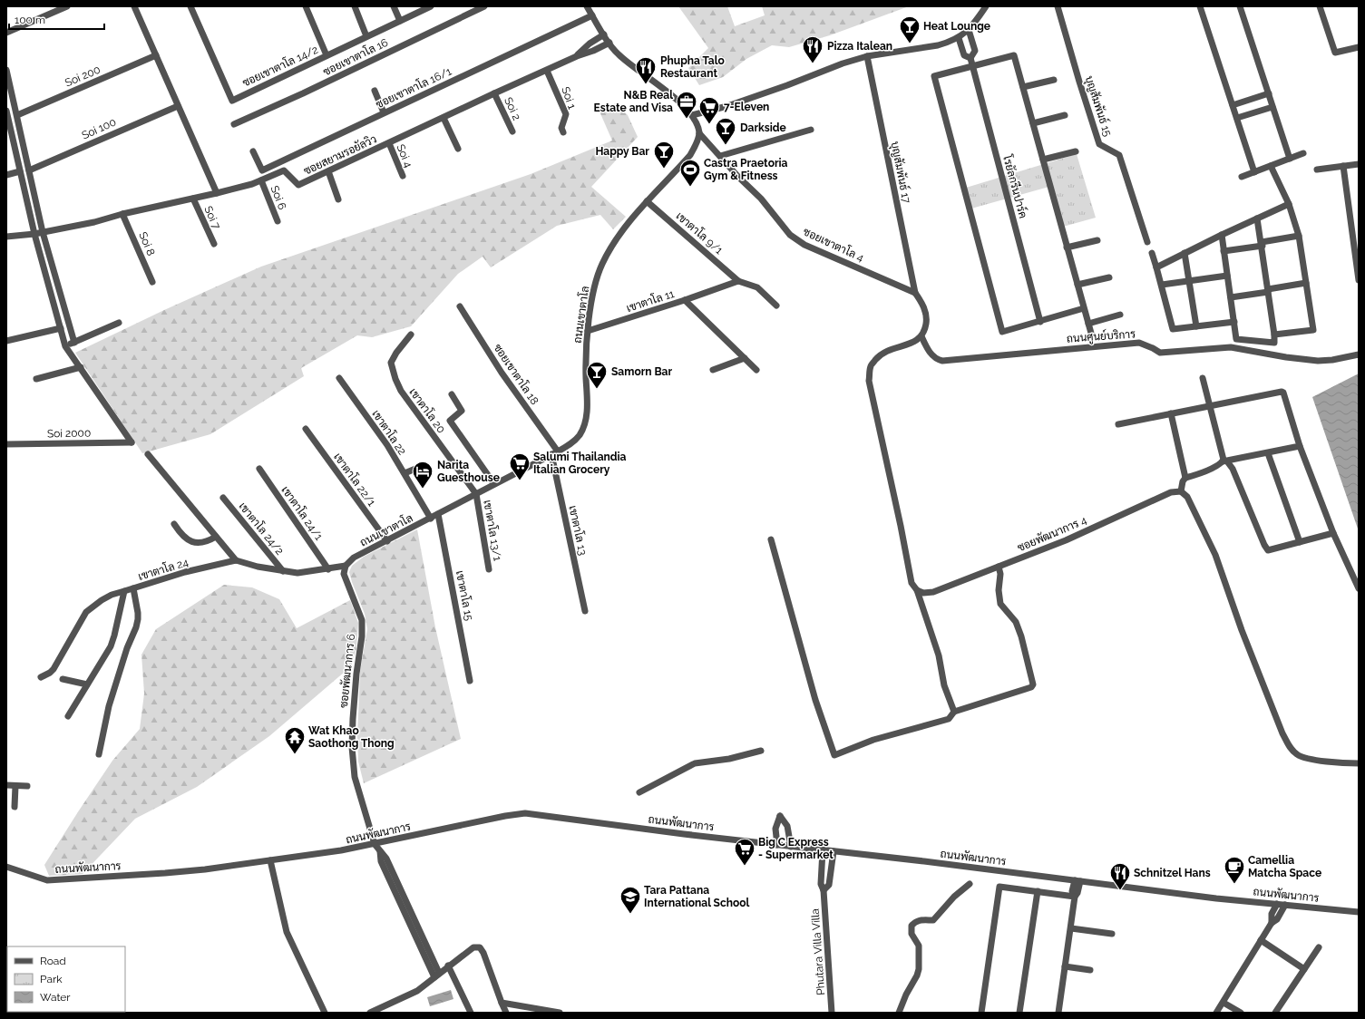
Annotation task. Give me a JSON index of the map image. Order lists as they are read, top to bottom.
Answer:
{
  "streets": {
    "street": [
      "ซอยเขาตาโล 16",
      "ซอยเขาตาโล 14/2",
      "Soi 200",
      "ซอยเขาตาโล 16/1",
      "Soi 1",
      "บุญสัมพันธ์ 15",
      "Soi 2",
      "Soi 100",
      "ซอยสยามรอยัลวิว",
      "Soi 4",
      "บุญสัมพันธ์ 17",
      "โรยัลกรีนปาร์ค",
      "Soi 6",
      "Soi 7",
      "เขาตาโล 9/1",
      "Soi 8",
      "ซอยเขาตาโล 4",
      "เขาตาโล 11",
      "ถนนเขาตาโล",
      "ถนนศูนย์บริการ",
      "ซอยเขาตาโล 18",
      "เขาตาโล 20",
      "เขาตาโล 22",
      "Soi 2000",
      "เขาตาโล 22/1",
      "เขาตาโล 24/1",
      "เขาตาโล 24/2",
      "เขาตาโล 13/1",
      "เขาตาโล 13",
      "ซอยพัฒนาการ 4",
      "เขาตาโล 24",
      "เขาตาโล 15",
      "ซอยพัฒนาการ 6",
      "ถนนพัฒนาการ",
      "Phutara Villa Villa"
    ]
  },
  "crossings": [
    ["Soi 1", "ซอยสยามรอยัลวิว"],
    ["Soi 2", "ซอยสยามรอยัลวิว"],
    ["ซอยสยามรอยัลวิว", "Soi 4"],
    ["ซอยสยามรอยัลวิว", "Soi 6"],
    ["ซอยสยามรอยัลวิว", "Soi 7"],
    ["ซอยสยามรอยัลวิว", "Soi 8"],
    ["บุญสัมพันธ์ 17", "ซอยเขาตาโล 4"],
    ["เขาตาโล 9/1", "ถนนเขาตาโล"],
    ["ซอยเขาตาโล 4", "ถนนเขาตาโล"],
    ["เขาตาโล 11", "ถนนเขาตาโล"],
    ["ถนนเขาตาโล", "ซอยเขาตาโล 18"],
    ["ถนนเขาตาโล", "เขาตาโล 20"],
    ["ถนนเขาตาโล", "เขาตาโล 22"],
    ["ถนนเขาตาโล", "เขาตาโล 22/1"],
    ["ถนนเขาตาโล", "เขาตาโล 13/1"],
    ["ถนนเขาตาโล", "เขาตาโล 13"],
    ["ถนนเขาตาโล", "เขาตาโล 24"],
    ["ถนนเขาตาโล", "เขาตาโล 15"],
    ["ถนนเขาตาโล", "ซอยพัฒนาการ 6"],
    ["ซอยเขาตาโล 18", "เขาตาโล 13"],
    ["เขาตาโล 20", "เขาตาโล 13/1"],
    ["เขาตาโล 24/1", "เขาตาโล 24"],
    ["เขาตาโล 24/2", "เขาตาโล 24"],
    ["เขาตาโล 24", "ซอยพัฒนาการ 6"],
    ["ซอยพัฒนาการ 6", "ถนนพัฒนาการ"],
    ["ถนนพัฒนาการ", "Phutara Villa Villa"]
  ],
  "places": {
    "bar": [
      "Heat Lounge",
      "Darkside",
      "Happy Bar",
      "Samorn Bar"
    ],
    "restaurant": ["Pizza Italean", "Phupha Talo Restaurant", "Schnitzel Hans"],
    "office": ["N&B Real Estate and Visa"],
    "supermarket": ["7-Eleven", "Salumi Thailandia Italian Grocery", "Big C Express - Supermarket"],
    "sports": ["Castra Praetoria Gym & Fitness"],
    "hotel": ["Narita Guesthouse"],
    "temple": ["Wat Khao Saothong Thong"],
    "cafe": ["Camellia Matcha Space"],
    "school or university": ["Tara Pattana International School"]
  },
  "legend": ["Road", "Park", "Water"],
  "scale_bar": "100 m"
}
